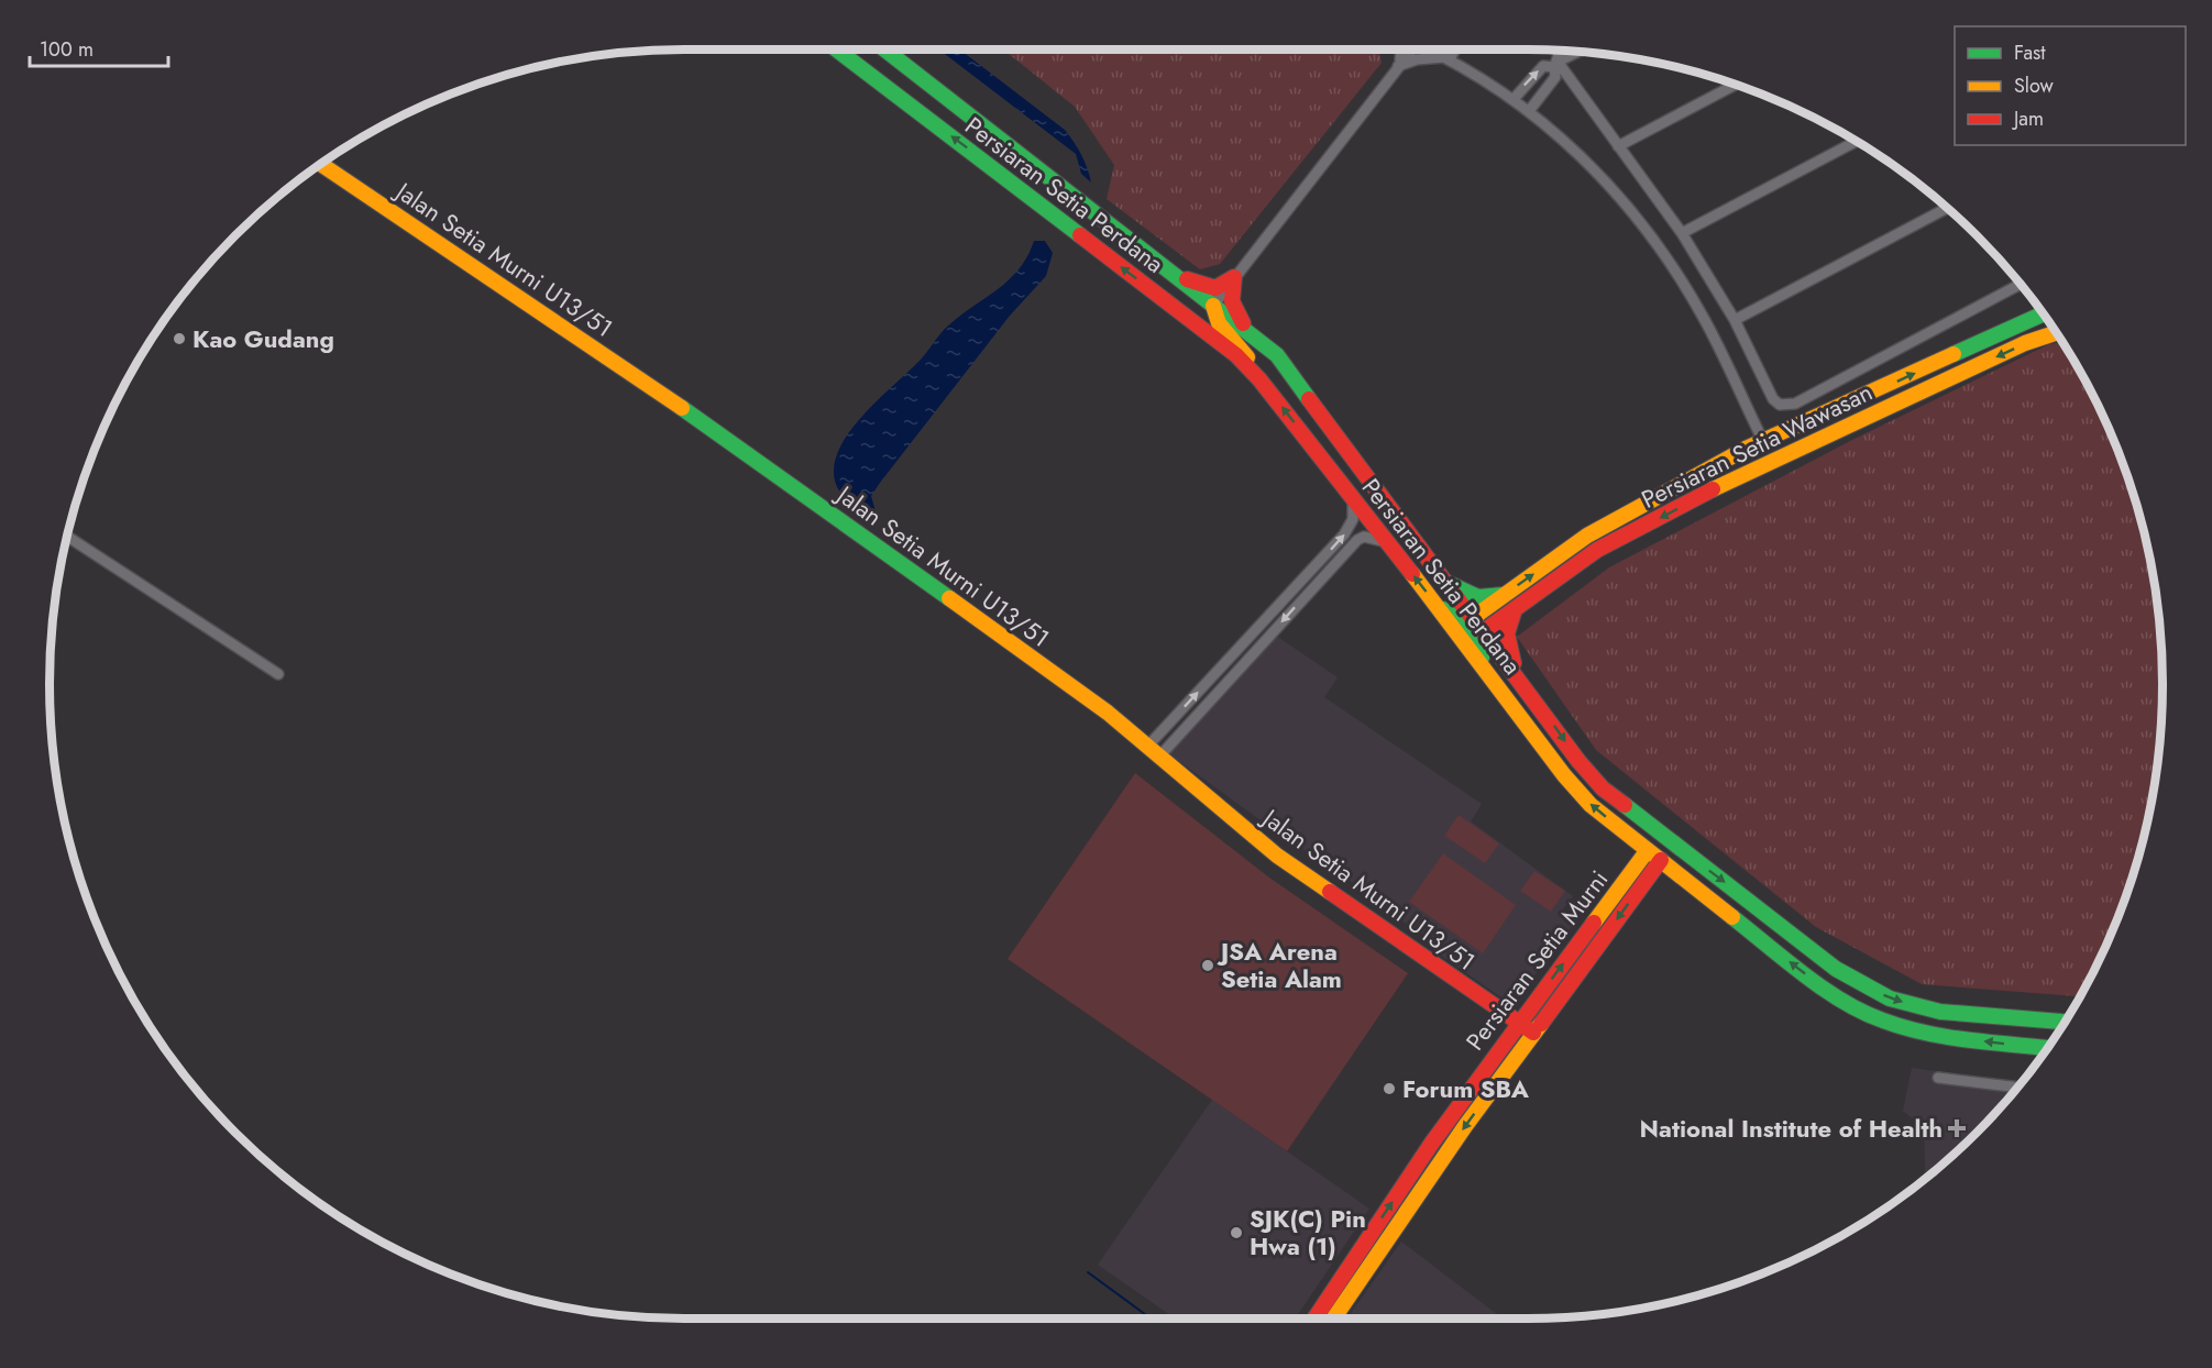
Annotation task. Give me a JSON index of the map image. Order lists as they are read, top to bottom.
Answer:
{
  "streets": {
    "street": [
      "Persiaran Setia Perdana",
      "Jalan Setia Murni U13/51",
      "Persiaran Setia Wawasan",
      "Persiaran Setia Murni"
    ]
  },
  "crossings": [
    ["Persiaran Setia Perdana", "Persiaran Setia Wawasan"],
    ["Persiaran Setia Perdana", "Persiaran Setia Murni"],
    ["Jalan Setia Murni U13/51", "Persiaran Setia Murni"]
  ],
  "places": {
    "other": [
      "Kao Gudang",
      "JSA Arena Setia Alam",
      "Forum SBA",
      "SJK(C) Pin Hwa (1)"
    ],
    "health": ["National Institute of Health"]
  },
  "legend": ["Fast", "Slow", "Jam"],
  "scale_bar": "100 m"
}
